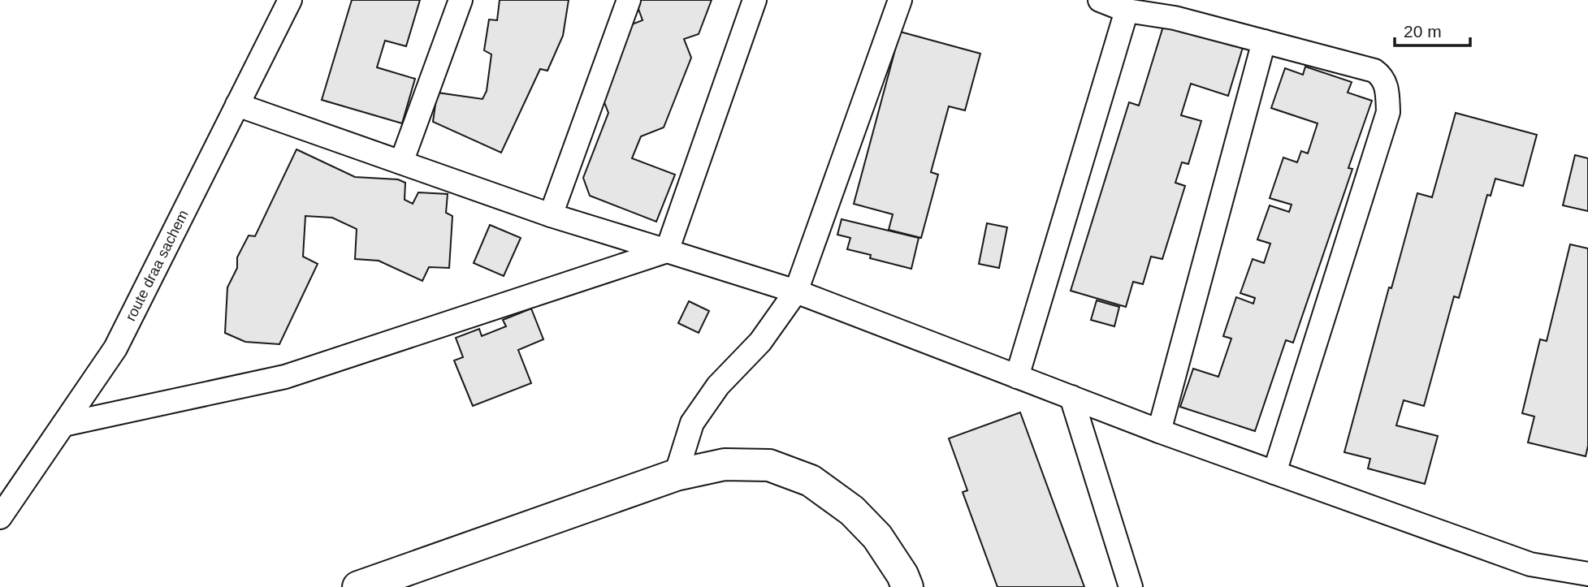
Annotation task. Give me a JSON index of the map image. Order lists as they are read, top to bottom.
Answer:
{
  "streets": {
    "street": ["route draa sachem"]
  },
  "scale_bar": "20 m"
}
